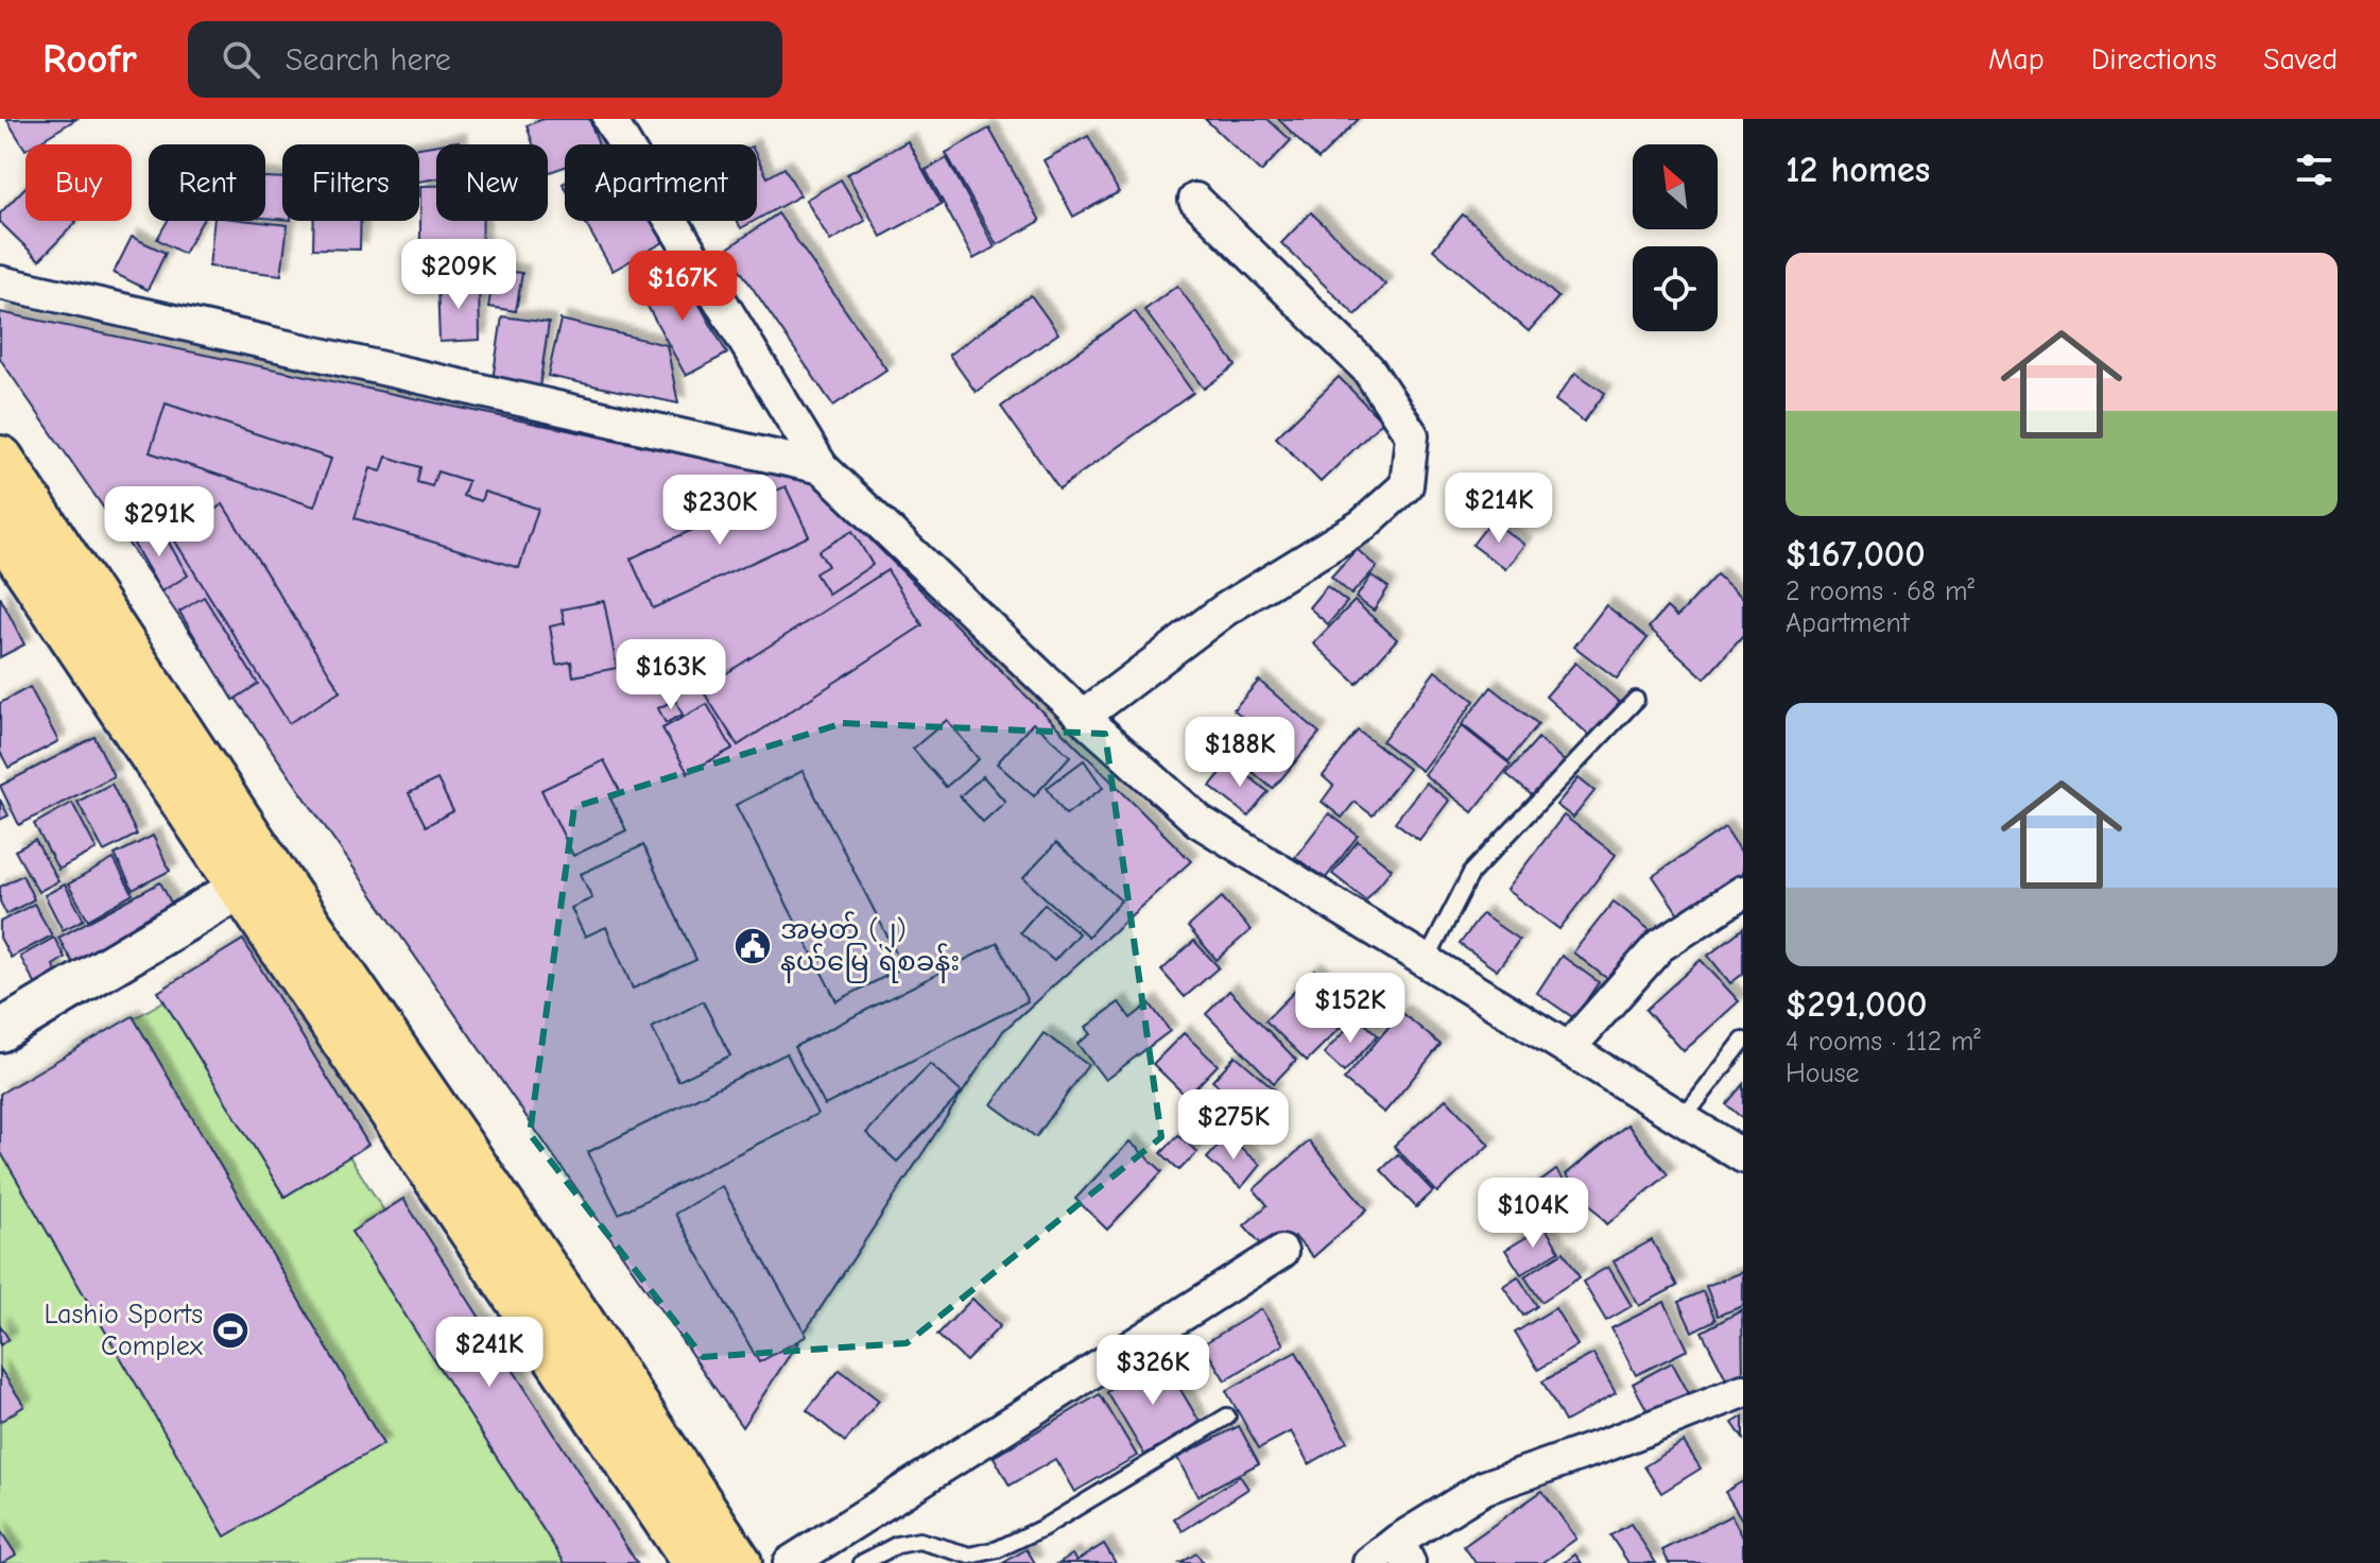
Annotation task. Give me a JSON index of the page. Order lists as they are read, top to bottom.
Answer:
{
  "places": {
    "public building": ["အမှတ် (၂) နယ်မြေ ရဲစခန်း"],
    "sports": ["Lashio Sports Complex"]
  },
  "north": "top left",
  "page": {
    "header": "Roofr",
    "search": "Search here",
    "nav": ["Map", "Directions", "Saved"],
    "heading": "12 homes",
    "chip": [
      "Buy",
      "Rent",
      "Filters",
      "New",
      "Apartment"
    ],
    "list": [
      {
        "name": "$167,000",
        "note": "2 rooms · 68 m² · Apartment"
      },
      {
        "name": "$291,000",
        "note": "4 rooms · 112 m² · House"
      }
    ],
    "price": [
      "$209K",
      "$167K",
      "$214K",
      "$230K",
      "$291K",
      "$163K",
      "$188K",
      "$152K",
      "$275K",
      "$104K",
      "$241K",
      "$326K"
    ]
  }
}
